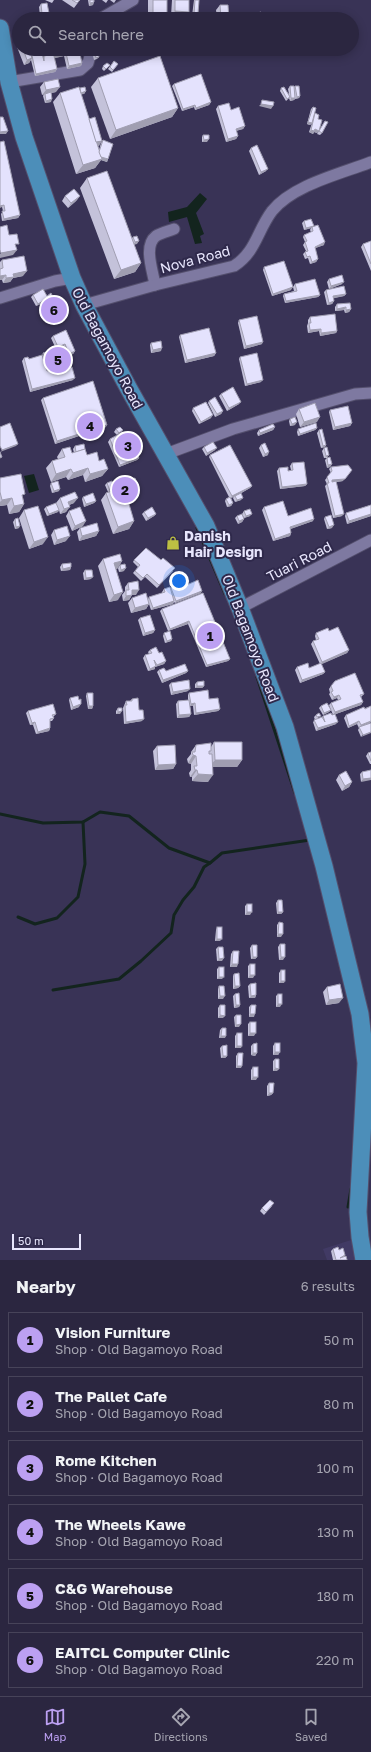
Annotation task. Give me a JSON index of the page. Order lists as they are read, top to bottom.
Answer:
{
  "streets": {
    "main road": ["Old Bagamoyo Road"],
    "street": ["Nova Road", "Tuari Road"]
  },
  "crossings": [
    ["Nova Road", "Old Bagamoyo Road"],
    ["Old Bagamoyo Road", "Tuari Road"]
  ],
  "places": {
    "shop": ["Danish Hair Design"]
  },
  "scale_bar": "50 m",
  "page": {
    "search": "Search here",
    "pins": [
      "6",
      "5",
      "4",
      "3",
      "2",
      "1"
    ],
    "scale": "50 m",
    "heading": ["Nearby", "6 results"],
    "list": [
      {
        "mark": "1",
        "name": "Vision Furniture",
        "note": "Shop · Old Bagamoyo Road",
        "value": "50 m"
      },
      {
        "mark": "2",
        "name": "The Pallet Cafe",
        "note": "Shop · Old Bagamoyo Road",
        "value": "80 m"
      },
      {
        "mark": "3",
        "name": "Rome Kitchen",
        "note": "Shop · Old Bagamoyo Road",
        "value": "100 m"
      },
      {
        "mark": "4",
        "name": "The Wheels Kawe",
        "note": "Shop · Old Bagamoyo Road",
        "value": "130 m"
      },
      {
        "mark": "5",
        "name": "C&G Warehouse",
        "note": "Shop · Old Bagamoyo Road",
        "value": "180 m"
      },
      {
        "mark": "6",
        "name": "EAITCL Computer Clinic",
        "note": "Shop · Old Bagamoyo Road",
        "value": "220 m"
      }
    ],
    "nav": ["Map", "Directions", "Saved"]
  }
}
